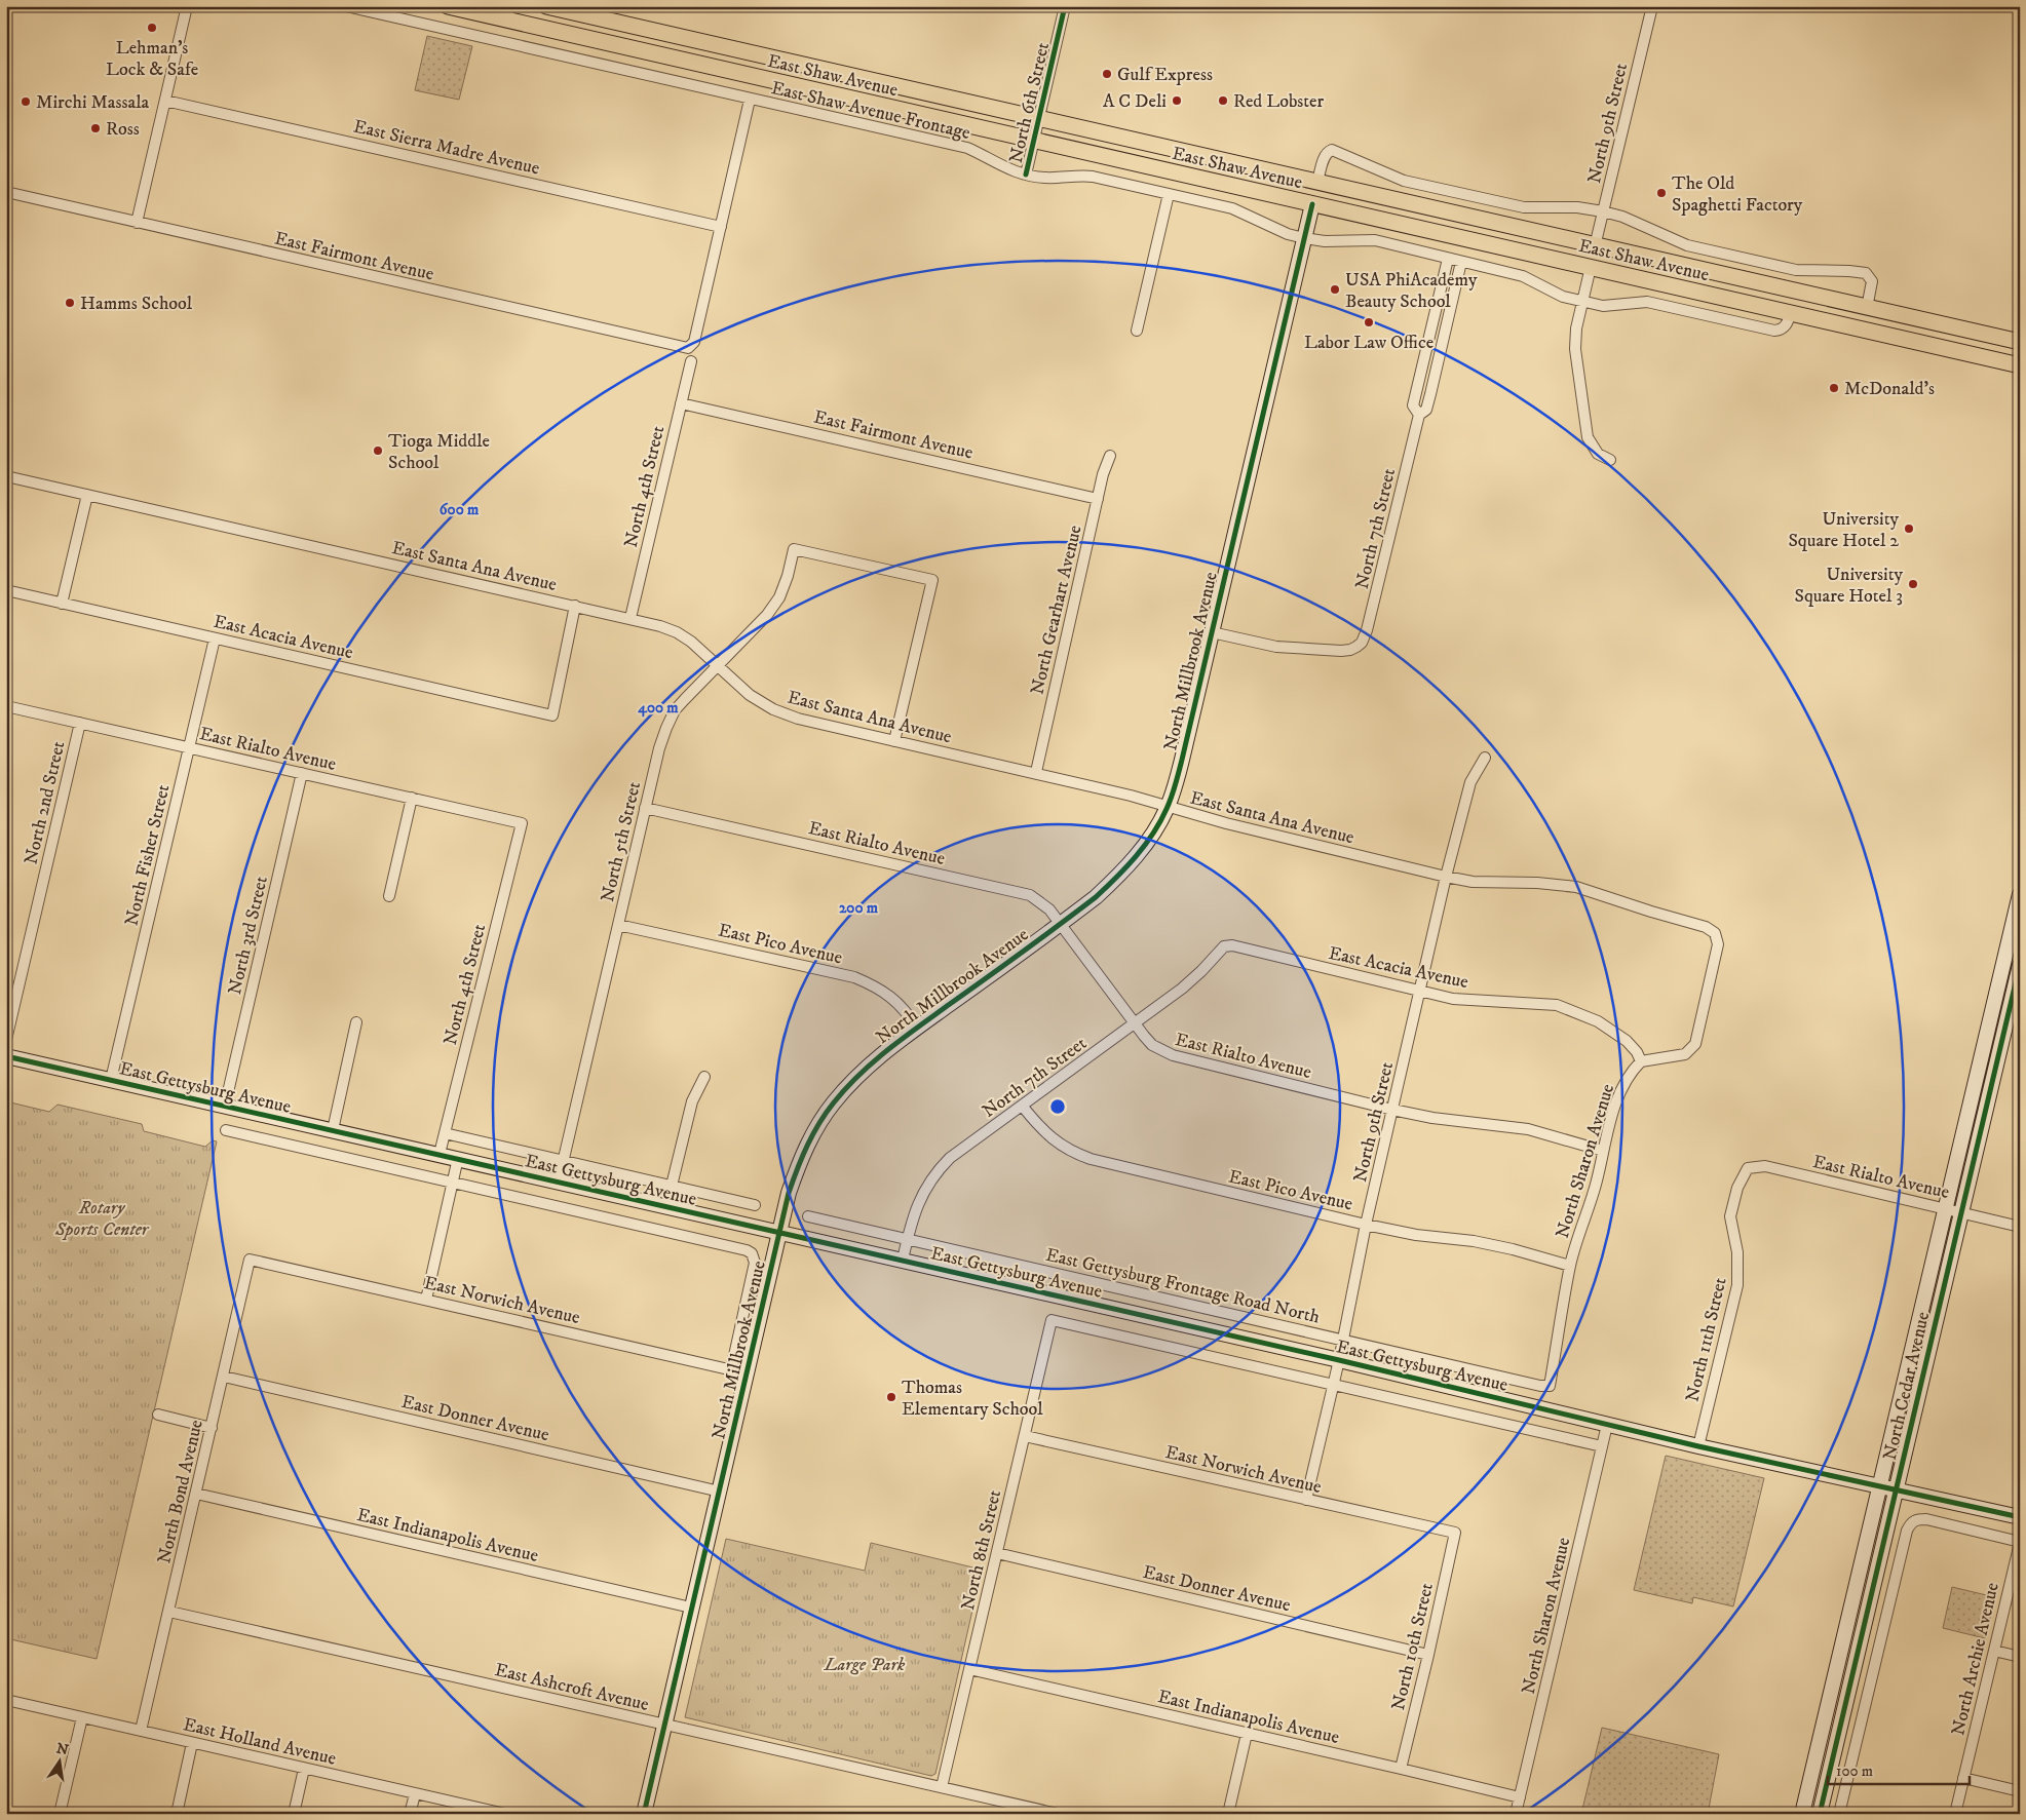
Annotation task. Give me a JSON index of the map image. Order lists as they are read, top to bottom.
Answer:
{
  "streets": {
    "main road": ["East Shaw Avenue"],
    "street": [
      "North 6th Street",
      "East Shaw Avenue Frontage",
      "North 9th Street",
      "East Sierra Madre Avenue",
      "East Fairmont Avenue",
      "North 4th Street",
      "North 7th Street",
      "East Santa Ana Avenue",
      "North Gearhart Avenue",
      "East Acacia Avenue",
      "North Millbrook Avenue",
      "East Rialto Avenue",
      "North 2nd Street",
      "North 5th Street",
      "North Fisher Street",
      "North 3rd Street",
      "East Pico Avenue",
      "East Gettysburg Avenue",
      "North Sharon Avenue",
      "East Gettysburg Frontage Road North",
      "East Norwich Avenue",
      "North 11th Street",
      "North Cedar Avenue",
      "East Donner Avenue",
      "North Bond Avenue",
      "East Indianapolis Avenue",
      "North 8th Street",
      "North 10th Street",
      "North Archie Avenue",
      "East Ashcroft Avenue",
      "East Holland Avenue"
    ]
  },
  "crossings": [
    ["East Shaw Avenue", "North 6th Street"],
    ["East Shaw Avenue", "East Shaw Avenue Frontage"],
    ["East Shaw Avenue", "North 9th Street"],
    ["East Shaw Avenue", "North Millbrook Avenue"],
    ["North 6th Street", "East Shaw Avenue Frontage"],
    ["East Shaw Avenue Frontage", "North 7th Street"],
    ["East Shaw Avenue Frontage", "North Millbrook Avenue"],
    ["North 9th Street", "East Santa Ana Avenue"],
    ["North 9th Street", "East Acacia Avenue"],
    ["North 9th Street", "East Rialto Avenue"],
    ["North 9th Street", "East Pico Avenue"],
    ["North 9th Street", "East Gettysburg Avenue"],
    ["North 9th Street", "East Gettysburg Frontage Road North"],
    ["North 9th Street", "East Norwich Avenue"],
    ["North 9th Street", "North 8th Street"],
    ["East Sierra Madre Avenue", "East Fairmont Avenue"],
    ["East Fairmont Avenue", "North 4th Street"],
    ["East Fairmont Avenue", "North Gearhart Avenue"],
    ["North 4th Street", "East Santa Ana Avenue"],
    ["North 4th Street", "East Rialto Avenue"],
    ["North 4th Street", "East Gettysburg Avenue"],
    ["North 7th Street", "East Acacia Avenue"],
    ["North 7th Street", "North Millbrook Avenue"],
    ["North 7th Street", "East Rialto Avenue"],
    ["North 7th Street", "East Pico Avenue"],
    ["North 7th Street", "East Gettysburg Avenue"],
    ["North 7th Street", "East Gettysburg Frontage Road North"],
    ["East Santa Ana Avenue", "North Gearhart Avenue"],
    ["East Santa Ana Avenue", "East Acacia Avenue"],
    ["East Santa Ana Avenue", "North Millbrook Avenue"],
    ["East Santa Ana Avenue", "North 5th Street"],
    ["East Santa Ana Avenue", "North Sharon Avenue"],
    ["East Acacia Avenue", "North Fisher Street"],
    ["East Acacia Avenue", "North Sharon Avenue"],
    ["North Millbrook Avenue", "East Rialto Avenue"],
    ["North Millbrook Avenue", "East Pico Avenue"],
    ["North Millbrook Avenue", "East Gettysburg Avenue"],
    ["North Millbrook Avenue", "East Norwich Avenue"],
    ["North Millbrook Avenue", "East Donner Avenue"],
    ["North Millbrook Avenue", "East Indianapolis Avenue"],
    ["North Millbrook Avenue", "East Ashcroft Avenue"],
    ["East Rialto Avenue", "North 2nd Street"],
    ["East Rialto Avenue", "North 5th Street"],
    ["East Rialto Avenue", "North Fisher Street"],
    ["East Rialto Avenue", "North 3rd Street"],
    ["East Rialto Avenue", "North Sharon Avenue"],
    ["East Rialto Avenue", "North 11th Street"],
    ["East Rialto Avenue", "North Cedar Avenue"],
    ["North 5th Street", "East Pico Avenue"],
    ["North 5th Street", "East Gettysburg Avenue"],
    ["North Fisher Street", "East Gettysburg Avenue"],
    ["North 3rd Street", "East Gettysburg Avenue"],
    ["East Pico Avenue", "North Sharon Avenue"],
    ["East Gettysburg Avenue", "North Sharon Avenue"],
    ["East Gettysburg Avenue", "North 11th Street"],
    ["East Gettysburg Avenue", "North Cedar Avenue"],
    ["North Sharon Avenue", "East Gettysburg Frontage Road North"],
    ["North Sharon Avenue", "East Indianapolis Avenue"],
    ["East Norwich Avenue", "North Bond Avenue"],
    ["East Norwich Avenue", "North 8th Street"],
    ["East Norwich Avenue", "North 10th Street"],
    ["East Donner Avenue", "North Bond Avenue"],
    ["East Donner Avenue", "North 8th Street"],
    ["East Donner Avenue", "North 10th Street"],
    ["North Bond Avenue", "East Indianapolis Avenue"],
    ["North Bond Avenue", "East Ashcroft Avenue"],
    ["North Bond Avenue", "East Holland Avenue"],
    ["East Indianapolis Avenue", "North 8th Street"],
    ["East Indianapolis Avenue", "North 10th Street"],
    ["North 8th Street", "East Ashcroft Avenue"]
  ],
  "parks": ["Rotary Sports Center", "Large Park"],
  "places": [
    "Lehman's Lock & Safe",
    "Gulf Express",
    "A C Deli",
    "Red Lobster",
    "Mirchi Massala",
    "Ross",
    "The Old Spaghetti Factory",
    "USA PhiAcademy Beauty School",
    "Hamms School",
    "Labor Law Office",
    "McDonald's",
    "Tioga Middle School",
    "University Square Hotel 2",
    "University Square Hotel 3",
    "Thomas Elementary School"
  ],
  "scale_bar": "100 m",
  "north": "top",
  "rings": ["600 m", "400 m", "200 m"]
}
